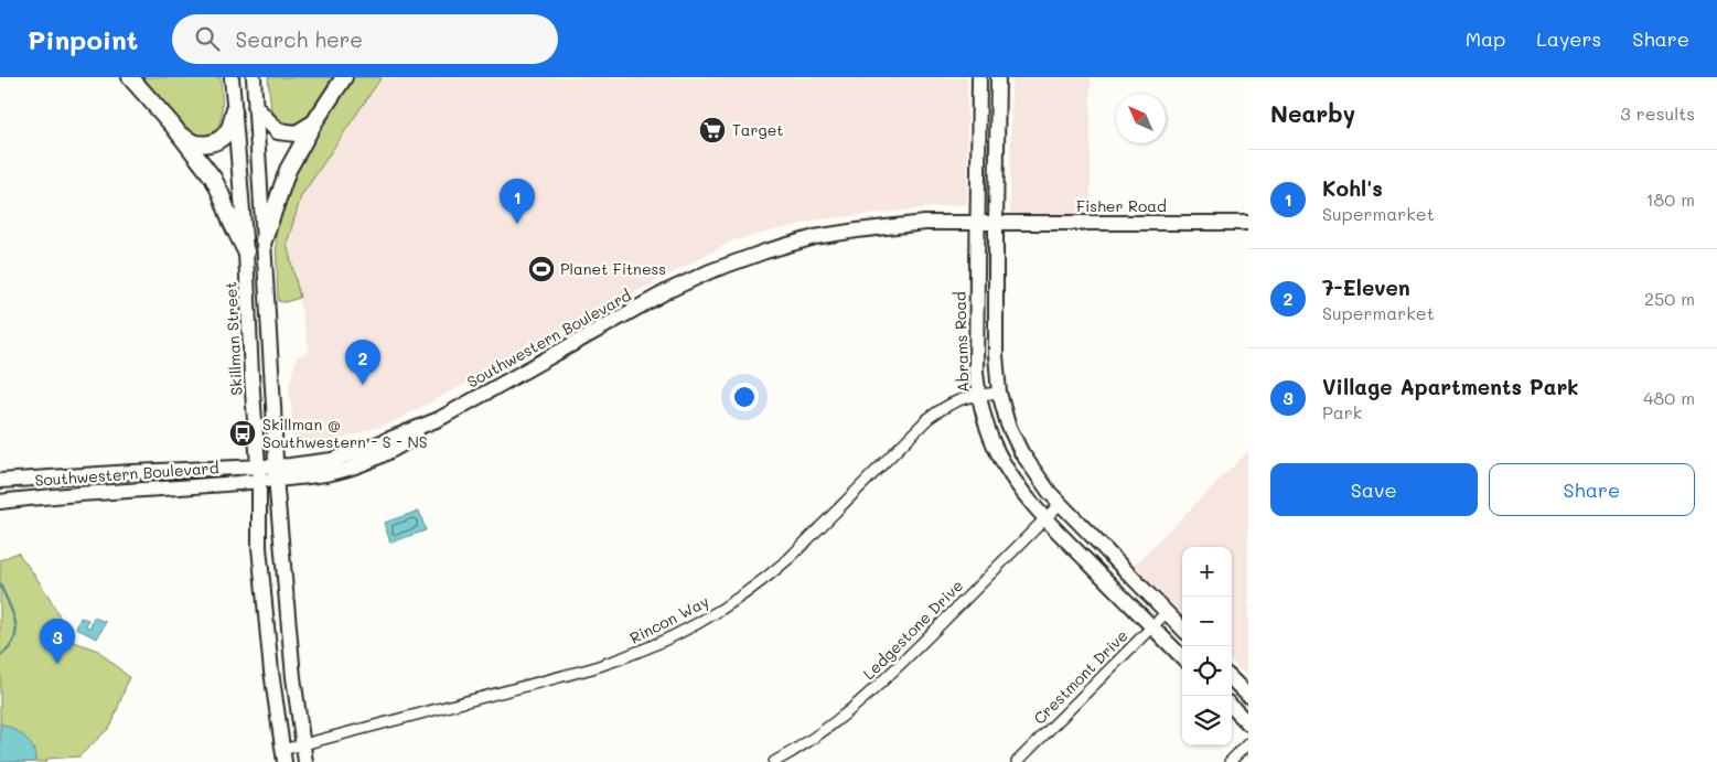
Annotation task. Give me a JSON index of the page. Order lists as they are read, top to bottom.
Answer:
{
  "streets": {
    "main road": [
      "Fisher Road",
      "Skillman Street",
      "Southwestern Boulevard",
      "Abrams Road"
    ],
    "street": ["Rincon Way", "Ledgestone Drive", "Crestmont Drive"]
  },
  "crossings": [
    ["Fisher Road", "Southwestern Boulevard"],
    ["Skillman Street", "Southwestern Boulevard"],
    ["Skillman Street", "Rincon Way"],
    ["Southwestern Boulevard", "Abrams Road"],
    ["Abrams Road", "Rincon Way"],
    ["Abrams Road", "Ledgestone Drive"],
    ["Abrams Road", "Crestmont Drive"]
  ],
  "places": {
    "supermarket": ["Target"],
    "sports": ["Planet Fitness"],
    "bus stop": ["Skillman @ Southwestern - S - NS"]
  },
  "north": "top left",
  "page": {
    "header": "Pinpoint",
    "search": "Search here",
    "nav": ["Map", "Layers", "Share"],
    "heading": ["Nearby", "3 results"],
    "list": [
      {
        "mark": "1",
        "name": "Kohl's",
        "note": "Supermarket",
        "value": "180 m"
      },
      {
        "mark": "2",
        "name": "7-Eleven",
        "note": "Supermarket",
        "value": "250 m"
      },
      {
        "mark": "3",
        "name": "Village Apartments Park",
        "note": "Park",
        "value": "480 m"
      }
    ],
    "pins": ["1", "2", "3"],
    "buttons": ["Save", "Share"],
    "map_buttons": ["+", "−"]
  }
}
